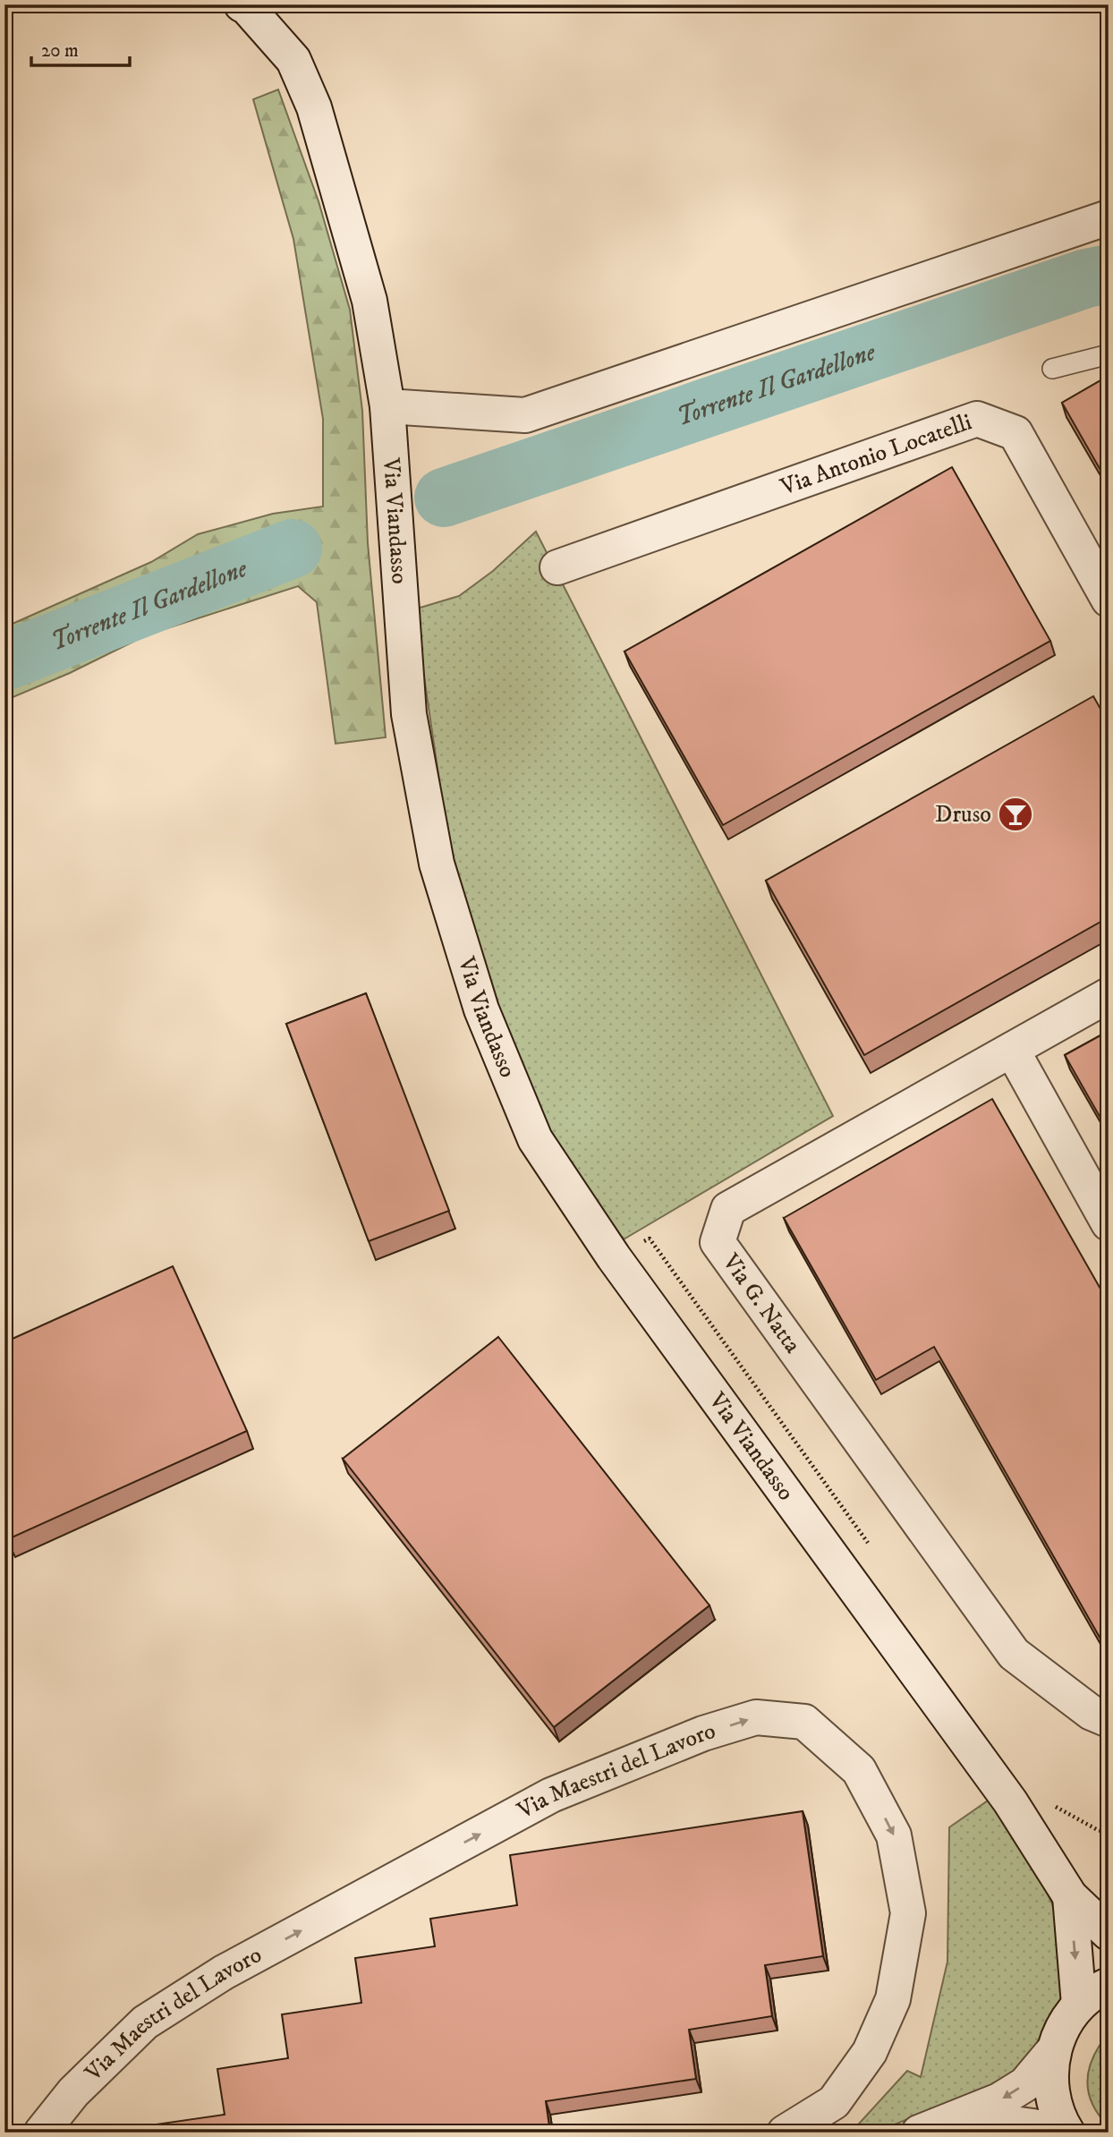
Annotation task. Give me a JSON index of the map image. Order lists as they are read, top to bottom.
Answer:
{
  "streets": {
    "street": [
      "Via Antonio Locatelli",
      "Via Viandasso",
      "Via G. Natta",
      "Via Maestri del Lavoro"
    ]
  },
  "water": ["Torrente Il Gardellone"],
  "places": {
    "bar": ["Druso"]
  },
  "scale_bar": "20 m"
}
